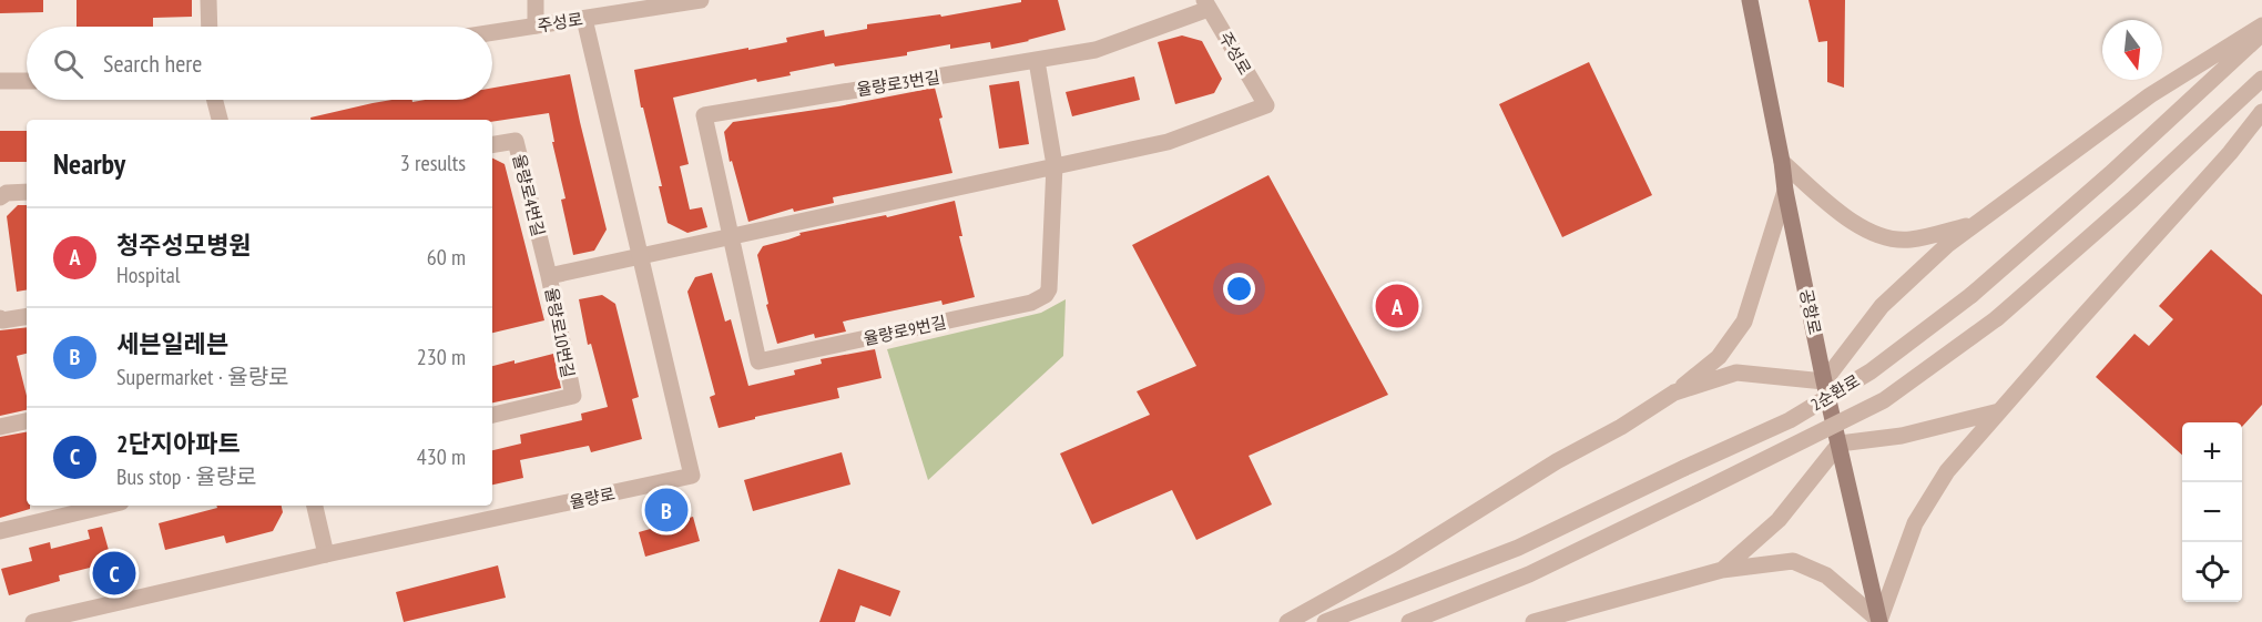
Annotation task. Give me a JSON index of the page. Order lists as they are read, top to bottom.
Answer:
{
  "streets": {
    "main road": ["공항로"],
    "street": [
      "주성로",
      "율량로3번길",
      "율량로4번길",
      "율량로9번길",
      "율량로10번길",
      "2순환로",
      "율량로"
    ]
  },
  "crossings": [
    ["주성로", "율량로3번길"],
    ["주성로", "율량로9번길"],
    ["주성로", "율량로"],
    ["율량로3번길", "율량로9번길"],
    ["율량로4번길", "율량로10번길"],
    ["율량로10번길", "율량로"]
  ],
  "north": "bottom",
  "page": {
    "search": "Search here",
    "heading": ["Nearby", "3 results"],
    "list": [
      {
        "mark": "A",
        "name": "청주성모병원",
        "note": "Hospital",
        "value": "60 m"
      },
      {
        "mark": "B",
        "name": "세븐일레븐",
        "note": "Supermarket · 율량로",
        "value": "230 m"
      },
      {
        "mark": "C",
        "name": "2단지아파트",
        "note": "Bus stop · 율량로",
        "value": "430 m"
      }
    ],
    "pins": ["A", "B", "C"],
    "map_buttons": ["+", "−"]
  }
}
